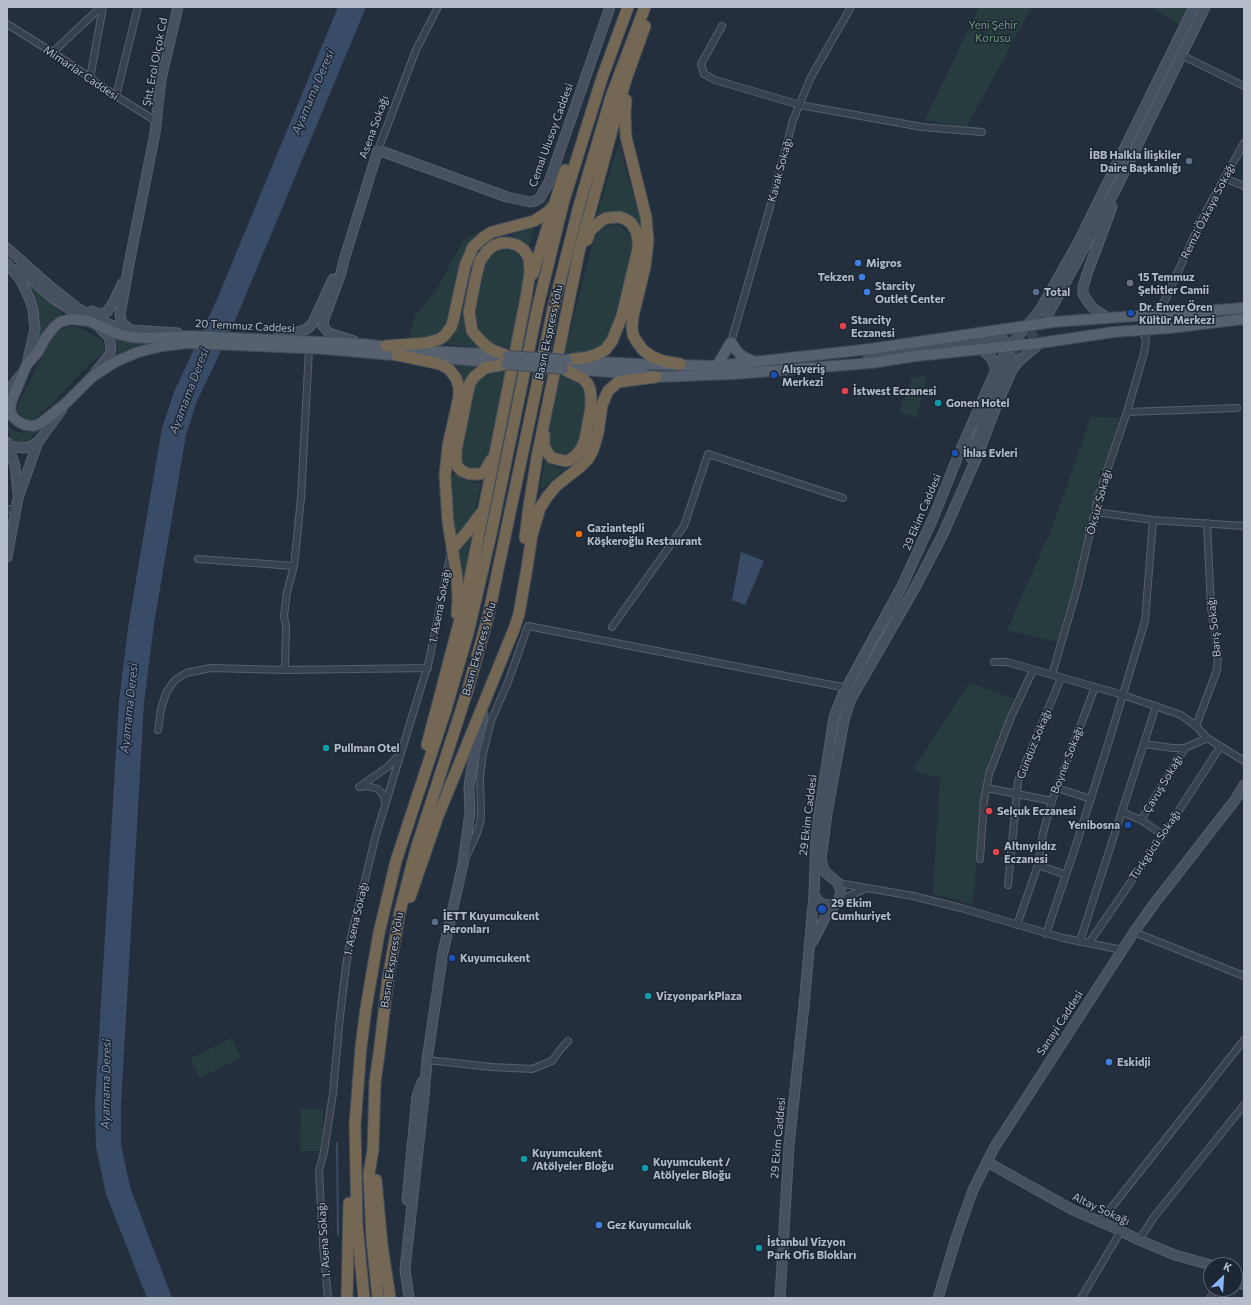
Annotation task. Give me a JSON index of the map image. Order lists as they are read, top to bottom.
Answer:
{
  "streets": {
    "highway": ["Basın Ekspress Yolu"],
    "main road": [
      "Şht. Erol Olçok Cd",
      "Asena Sokağı",
      "Cemal Ulusoy Caddesi",
      "20 Temmuz Caddesi",
      "29 Ekim Caddesi",
      "Sanayi Caddesi",
      "Altay Sokağı"
    ],
    "street": [
      "Mimarlar Caddesi",
      "Kavak Sokağı",
      "Remzi Özkaya Sokağı",
      "Öksüz Sokağı",
      "1. Asena Sokağı",
      "Barış Sokağı",
      "Gündüz Sokağı",
      "Boyner Sokağı",
      "Çavuş Sokağı",
      "Türkgücü Sokağı"
    ]
  },
  "crossings": [
    ["Şht. Erol Olçok Cd", "Mimarlar Caddesi"],
    ["Asena Sokağı", "Cemal Ulusoy Caddesi"],
    ["Sanayi Caddesi", "Altay Sokağı"]
  ],
  "water": ["Ayamama Deresi"],
  "parks": ["Yeni Şehir Korusu"],
  "places": [
    "İBB Halkla İlişkiler Daire Başkanlığı",
    "Migros",
    "Tekzen",
    "15 Temmuz Şehitler Camii",
    "Starcity Outlet Center",
    "Total",
    "Dr. Enver Ören Kültür Merkezi",
    "Starcity Eczanesi",
    "Alışveriş Merkezi",
    "İstwest Eczanesi",
    "Gonen Hotel",
    "İhlas Evleri",
    "Gaziantepli Köşkeroğlu Restaurant",
    "Pullman Otel",
    "Selçuk Eczanesi",
    "Yenibosna",
    "Altınyıldız Eczanesi",
    "29 Ekim Cumhuriyet",
    "İETT Kuyumcukent Peronları",
    "Kuyumcukent",
    "VizyonparkPlaza",
    "Eskidji",
    "Kuyumcukent /Atölyeler Bloğu",
    "Kuyumcukent / Atölyeler Bloğu",
    "Gez Kuyumculuk",
    "İstanbul Vizyon Park Ofis Blokları"
  ],
  "north": "top right"
}
